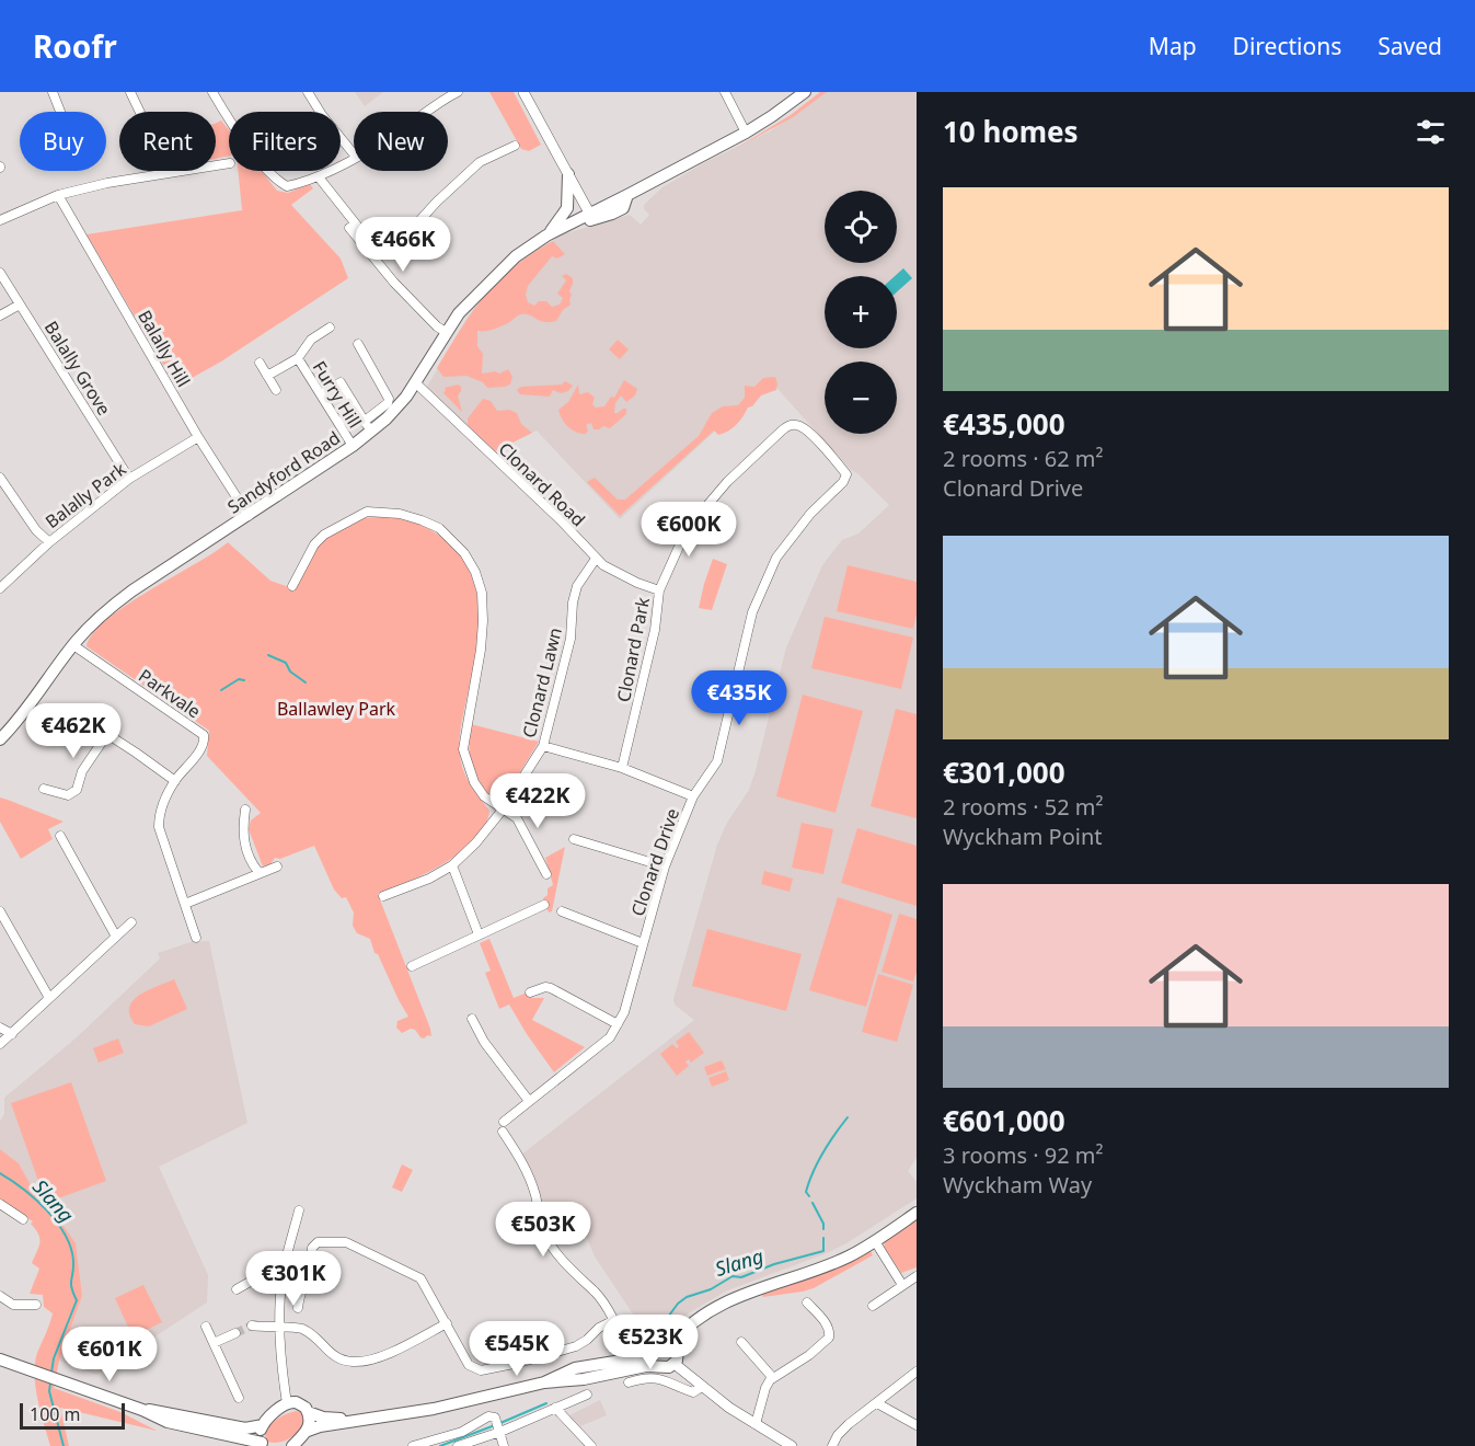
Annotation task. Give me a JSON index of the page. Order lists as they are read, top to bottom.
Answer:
{
  "streets": {
    "main road": ["Sandyford Road"],
    "street": [
      "Balally Hill",
      "Balally Grove",
      "Furry Hill",
      "Clonard Road",
      "Balally Park",
      "Clonard Park",
      "Clonard Lawn",
      "Parkvale",
      "Clonard Drive"
    ]
  },
  "crossings": [
    ["Balally Hill", "Sandyford Road"],
    ["Balally Hill", "Balally Park"],
    ["Balally Grove", "Balally Park"],
    ["Furry Hill", "Sandyford Road"],
    ["Sandyford Road", "Clonard Road"],
    ["Sandyford Road", "Parkvale"],
    ["Clonard Road", "Clonard Park"],
    ["Clonard Road", "Clonard Lawn"],
    ["Clonard Park", "Clonard Drive"]
  ],
  "water": ["Slang"],
  "parks": ["Ballawley Park"],
  "scale_bar": "100 m",
  "page": {
    "header": "Roofr",
    "nav": ["Map", "Directions", "Saved"],
    "heading": "10 homes",
    "chip": [
      "Buy",
      "Rent",
      "Filters",
      "New"
    ],
    "list": [
      {
        "name": "€435,000",
        "note": "2 rooms · 62 m² · Clonard Drive"
      },
      {
        "name": "€301,000",
        "note": "2 rooms · 52 m² · Wyckham Point"
      },
      {
        "name": "€601,000",
        "note": "3 rooms · 92 m² · Wyckham Way"
      }
    ],
    "map_buttons": ["+", "−"],
    "price": [
      "€466K",
      "€600K",
      "€435K",
      "€462K",
      "€422K",
      "€503K",
      "€301K",
      "€523K",
      "€545K",
      "€601K"
    ],
    "scale": "100 m"
  }
}
